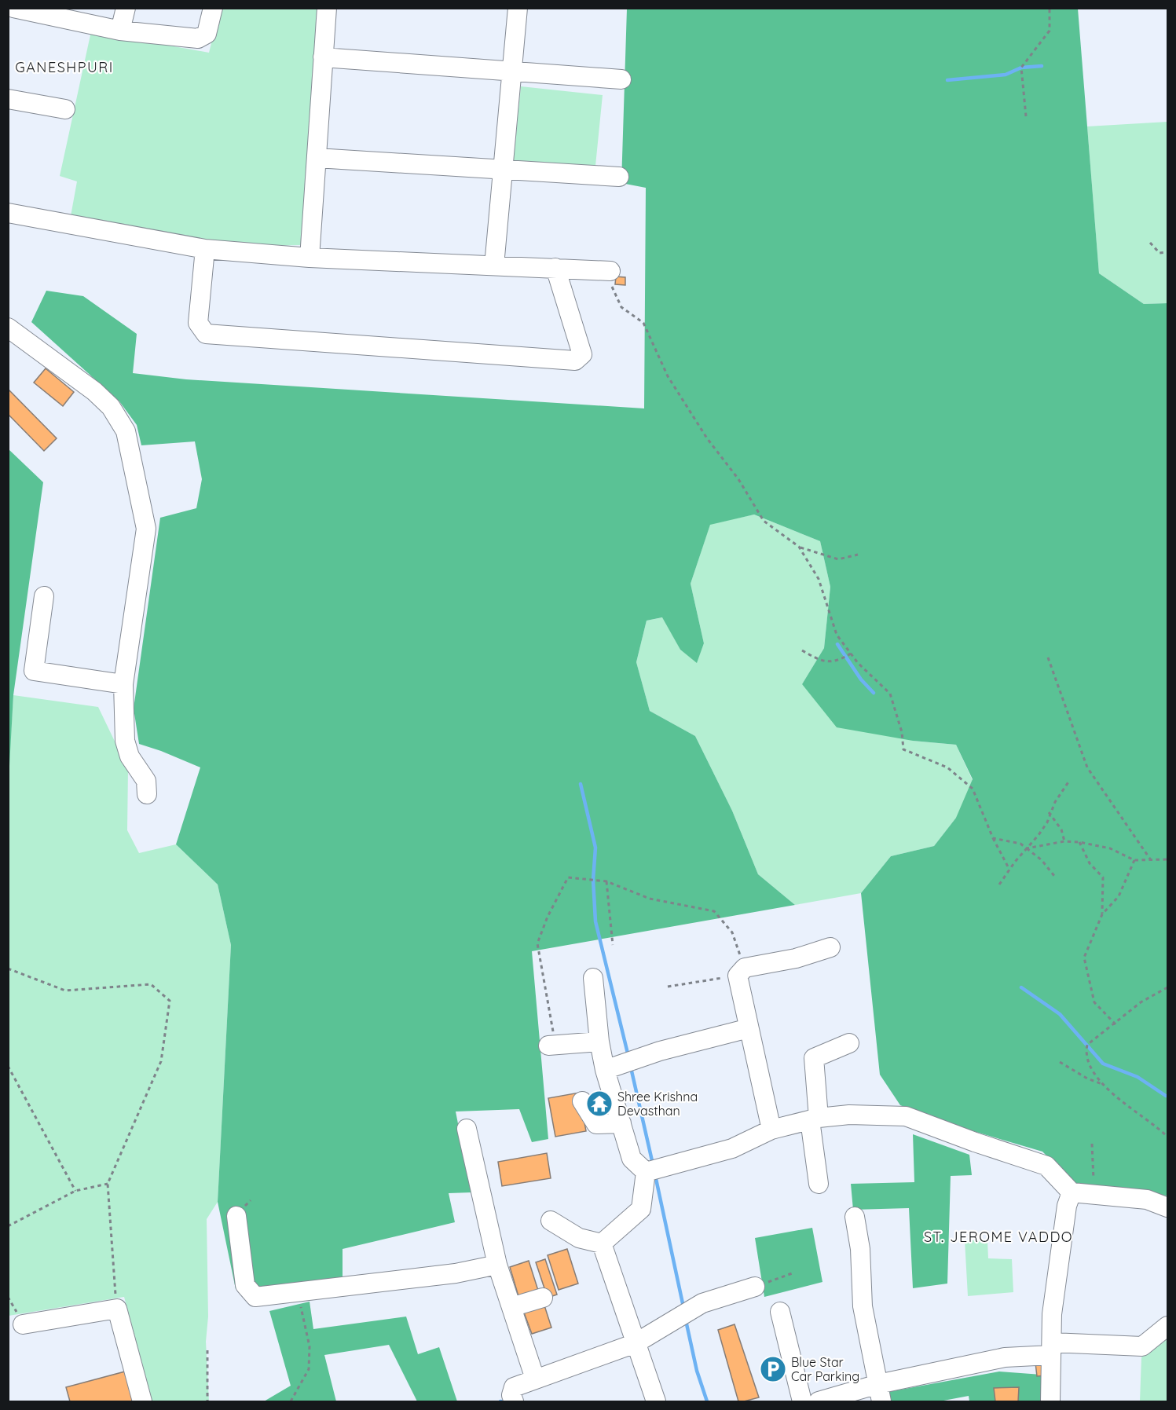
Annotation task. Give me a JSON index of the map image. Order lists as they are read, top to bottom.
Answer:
{
  "districts": ["GANESHPURI", "ST. JEROME VADDO"],
  "places": {
    "temple": ["Shree Krishna Devasthan"],
    "parking": ["Blue Star Car Parking"]
  }
}
